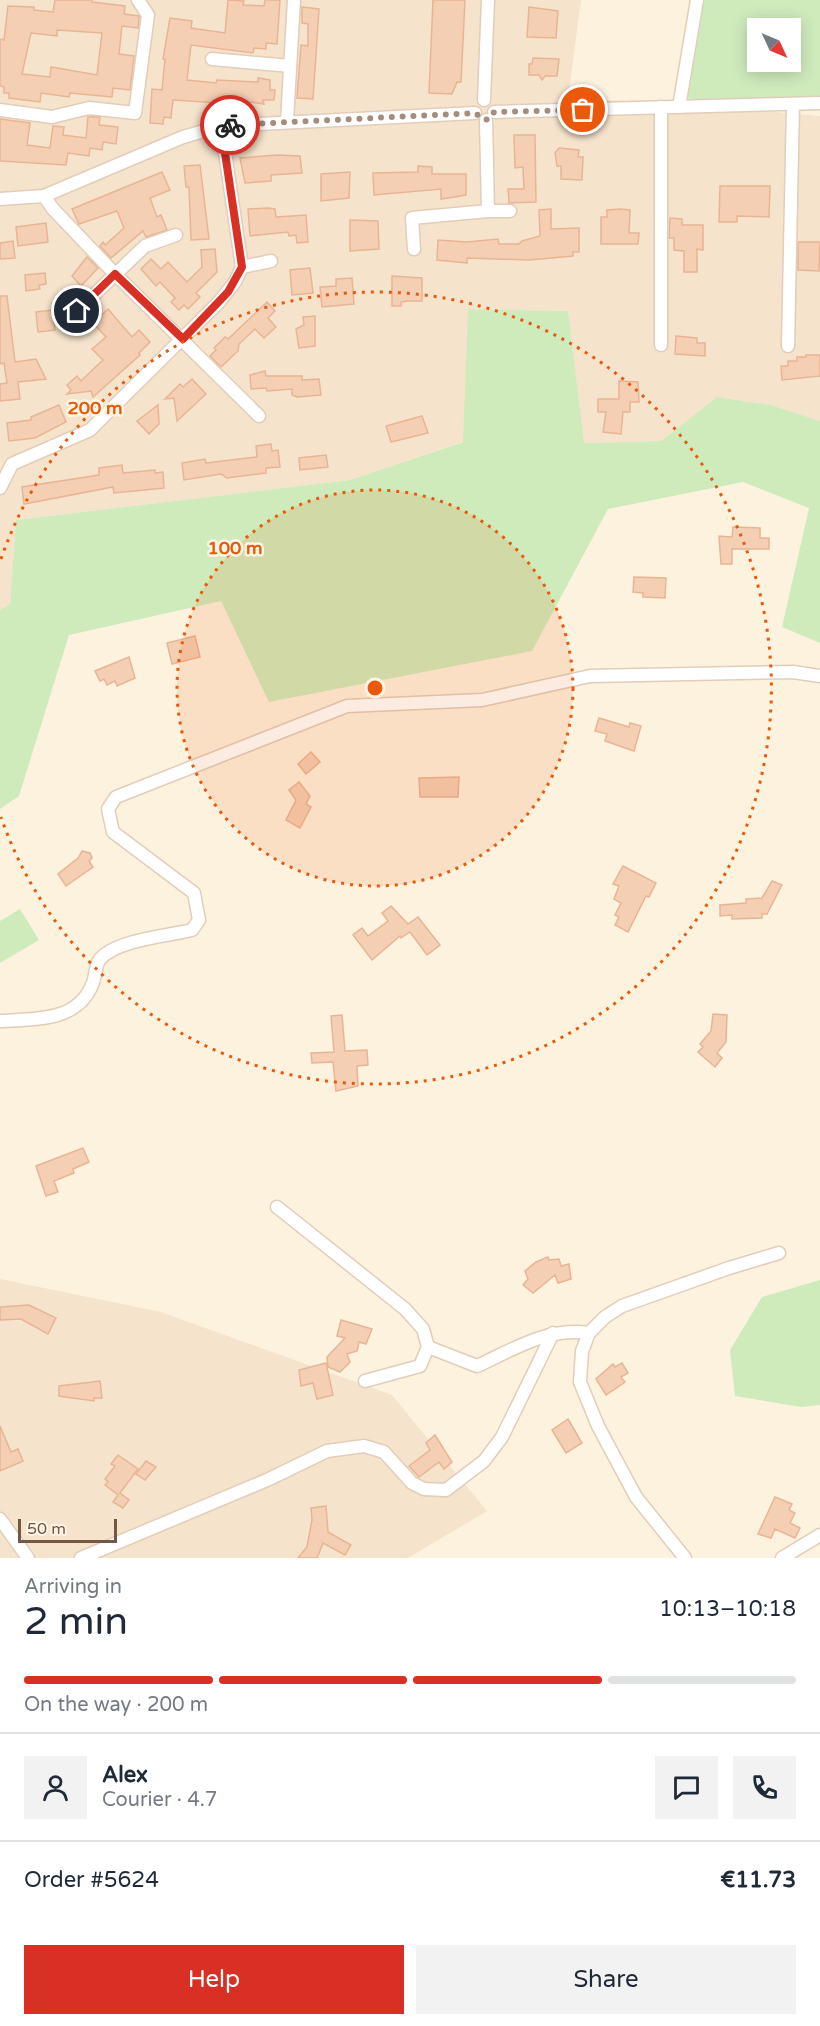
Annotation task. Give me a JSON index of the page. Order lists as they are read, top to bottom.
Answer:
{
  "scale_bar": "50 m",
  "north": "bottom right",
  "page": {
    "scale": "50 m",
    "heading": ["2 min", "Arriving in", "10:13–10:18"],
    "panel": [
      "Alex",
      "Courier · 4.7",
      "Order #5624",
      "€11.73"
    ],
    "bar": "On the way · 200 m",
    "buttons": ["Help", "Share"]
  },
  "rings": ["200 m", "100 m"]
}
